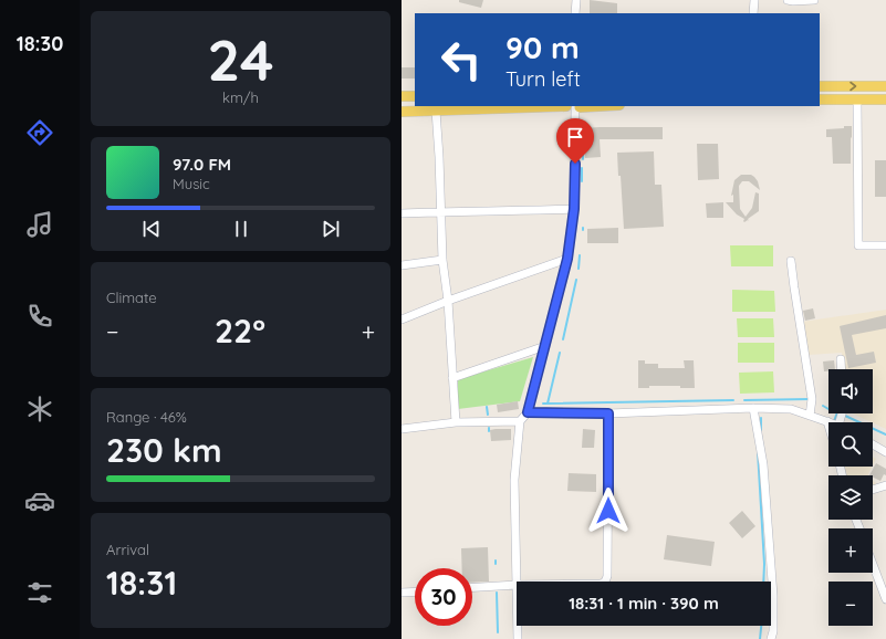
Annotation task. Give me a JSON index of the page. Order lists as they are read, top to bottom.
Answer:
{
  "page": {
    "tabs": "18:30",
    "tile": [
      ["24", "km/h"],
      "Climate",
      ["Range · 46%", "230 km"],
      ["Arrival", "18:31"]
    ],
    "turn": ["90 m", "Turn left"],
    "song": ["97.0 FM", "Music"],
    "heat": ["−", "22°", "+"],
    "map_buttons": ["+", "−"],
    "limit": "30",
    "trip": "18:31 · 1 min · 390 m"
  }
}
